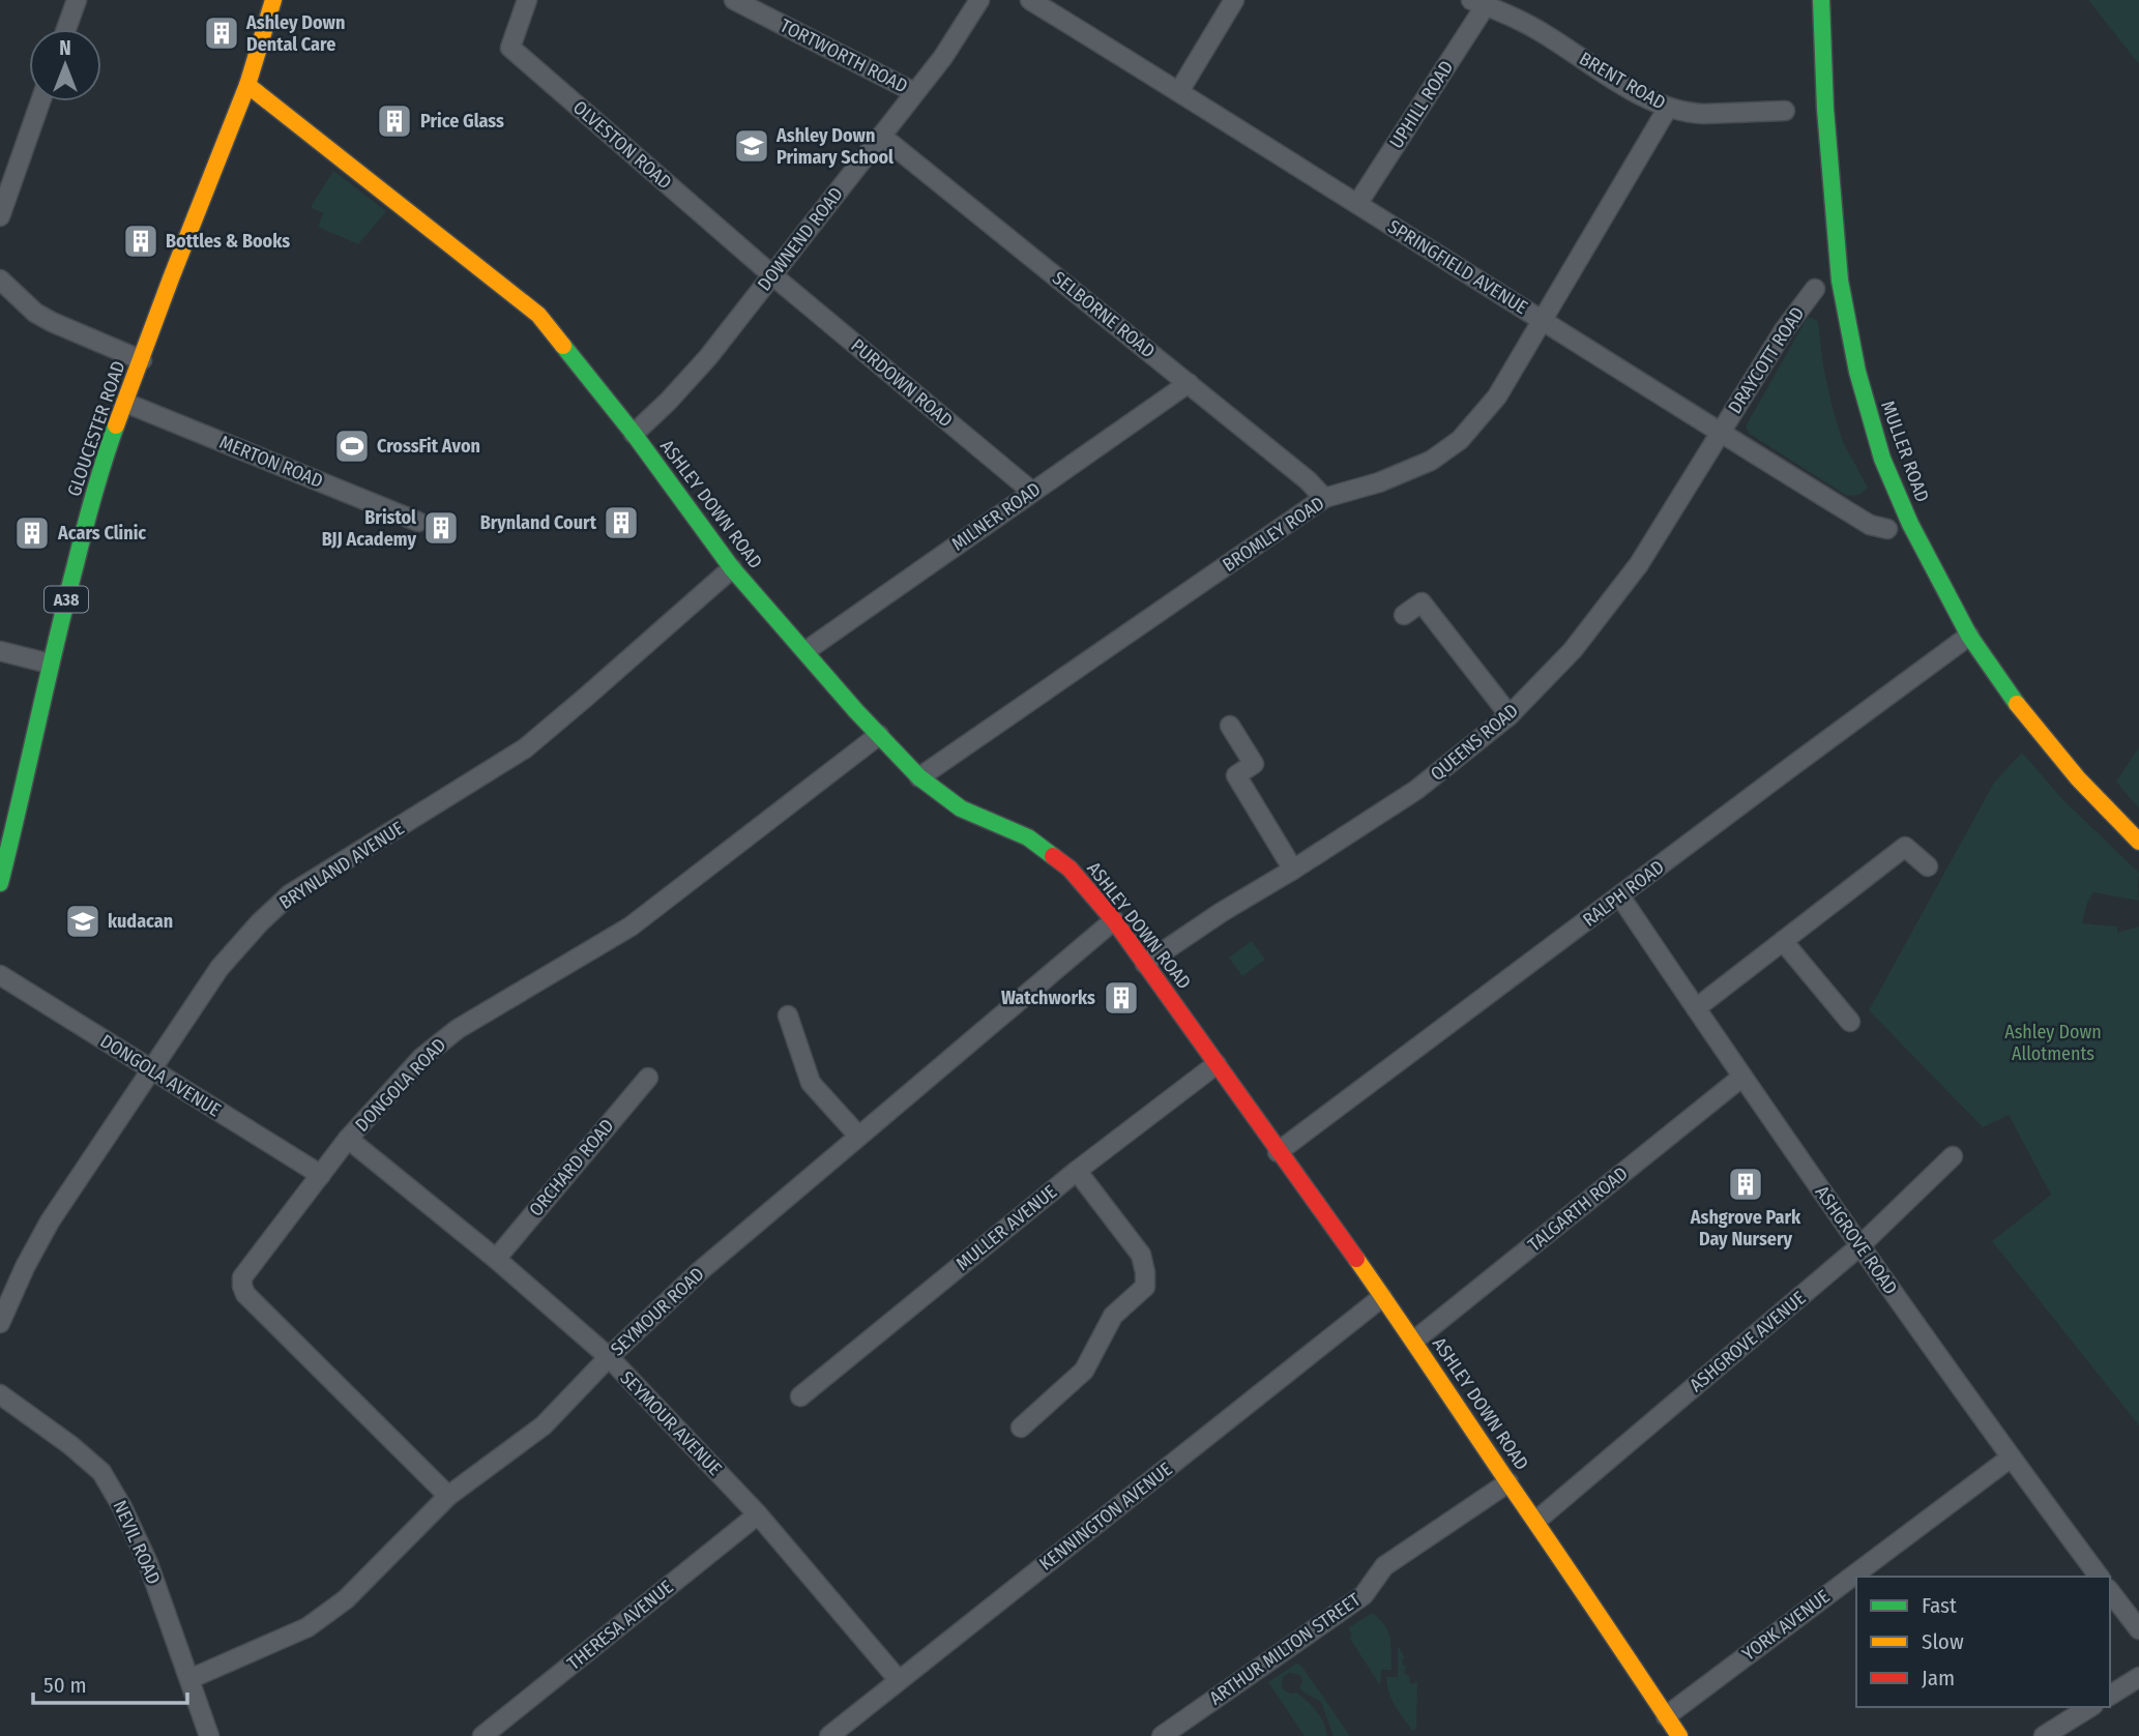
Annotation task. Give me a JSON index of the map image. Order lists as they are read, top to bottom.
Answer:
{
  "streets": {
    "main road": [
      "GLOUCESTER ROAD",
      "MULLER ROAD",
      "ASHLEY DOWN ROAD",
      "A38"
    ],
    "street": [
      "TORTWORTH ROAD",
      "BRENT ROAD",
      "UPHILL ROAD",
      "OLVESTON ROAD",
      "DOWNEND ROAD",
      "SPRINGFIELD AVENUE",
      "SELBORNE ROAD",
      "DRAYCOTT ROAD",
      "PURDOWN ROAD",
      "MERTON ROAD",
      "MILNER ROAD",
      "BROMLEY ROAD",
      "QUEENS ROAD",
      "BRYNLAND AVENUE",
      "RALPH ROAD",
      "DONGOLA AVENUE",
      "DONGOLA ROAD",
      "ORCHARD ROAD",
      "TALGARTH ROAD",
      "MULLER AVENUE",
      "ASHGROVE ROAD",
      "SEYMOUR ROAD",
      "ASHGROVE AVENUE",
      "SEYMOUR AVENUE",
      "KENNINGTON AVENUE",
      "NEVIL ROAD",
      "THERESA AVENUE",
      "YORK AVENUE",
      "ARTHUR MILTON STREET"
    ]
  },
  "crossings": [
    ["TORTWORTH ROAD", "DOWNEND ROAD"],
    ["BRENT ROAD", "UPHILL ROAD"],
    ["BRENT ROAD", "BROMLEY ROAD"],
    ["UPHILL ROAD", "SPRINGFIELD AVENUE"],
    ["OLVESTON ROAD", "DOWNEND ROAD"],
    ["OLVESTON ROAD", "PURDOWN ROAD"],
    ["DOWNEND ROAD", "SELBORNE ROAD"],
    ["DOWNEND ROAD", "PURDOWN ROAD"],
    ["DOWNEND ROAD", "ASHLEY DOWN ROAD"],
    ["SPRINGFIELD AVENUE", "DRAYCOTT ROAD"],
    ["SPRINGFIELD AVENUE", "BROMLEY ROAD"],
    ["SPRINGFIELD AVENUE", "QUEENS ROAD"],
    ["SELBORNE ROAD", "MILNER ROAD"],
    ["SELBORNE ROAD", "BROMLEY ROAD"],
    ["DRAYCOTT ROAD", "QUEENS ROAD"],
    ["PURDOWN ROAD", "MILNER ROAD"],
    ["GLOUCESTER ROAD", "MERTON ROAD"],
    ["GLOUCESTER ROAD", "ASHLEY DOWN ROAD"],
    ["MULLER ROAD", "RALPH ROAD"],
    ["ASHLEY DOWN ROAD", "MILNER ROAD"],
    ["ASHLEY DOWN ROAD", "BROMLEY ROAD"],
    ["ASHLEY DOWN ROAD", "QUEENS ROAD"],
    ["ASHLEY DOWN ROAD", "BRYNLAND AVENUE"],
    ["ASHLEY DOWN ROAD", "RALPH ROAD"],
    ["ASHLEY DOWN ROAD", "DONGOLA ROAD"],
    ["ASHLEY DOWN ROAD", "TALGARTH ROAD"],
    ["ASHLEY DOWN ROAD", "MULLER AVENUE"],
    ["ASHLEY DOWN ROAD", "SEYMOUR ROAD"],
    ["ASHLEY DOWN ROAD", "ASHGROVE AVENUE"],
    ["ASHLEY DOWN ROAD", "KENNINGTON AVENUE"],
    ["ASHLEY DOWN ROAD", "YORK AVENUE"],
    ["ASHLEY DOWN ROAD", "ARTHUR MILTON STREET"],
    ["BRYNLAND AVENUE", "DONGOLA AVENUE"],
    ["RALPH ROAD", "ASHGROVE ROAD"],
    ["DONGOLA AVENUE", "DONGOLA ROAD"],
    ["DONGOLA ROAD", "SEYMOUR ROAD"],
    ["DONGOLA ROAD", "SEYMOUR AVENUE"],
    ["ORCHARD ROAD", "SEYMOUR AVENUE"],
    ["TALGARTH ROAD", "ASHGROVE ROAD"],
    ["ASHGROVE ROAD", "ASHGROVE AVENUE"],
    ["ASHGROVE ROAD", "YORK AVENUE"],
    ["SEYMOUR ROAD", "SEYMOUR AVENUE"],
    ["SEYMOUR ROAD", "NEVIL ROAD"],
    ["SEYMOUR AVENUE", "KENNINGTON AVENUE"],
    ["SEYMOUR AVENUE", "THERESA AVENUE"]
  ],
  "parks": ["Ashley Down Allotments"],
  "places": {
    "building": [
      "Ashley Down Dental Care",
      "Price Glass",
      "Bottles & Books",
      "Brynland Court",
      "Bristol BJJ Academy",
      "Acars Clinic",
      "Watchworks",
      "Ashgrove Park Day Nursery"
    ],
    "school or university": ["Ashley Down Primary School", "kudacan"],
    "sports": ["CrossFit Avon"]
  },
  "legend": ["Fast", "Slow", "Jam"],
  "scale_bar": "50 m",
  "north": "top"
}
